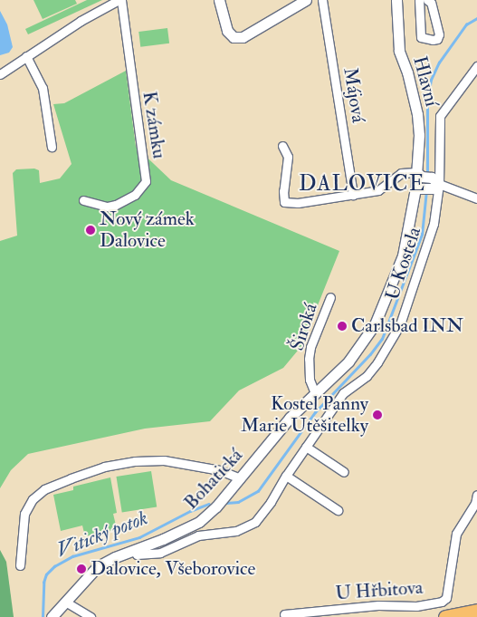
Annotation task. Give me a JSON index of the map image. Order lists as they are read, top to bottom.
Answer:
{
  "streets": {
    "street": [
      "Hlavní",
      "Májová",
      "K zámku",
      "U Kostela",
      "Široká",
      "Bohatická",
      "U Hřbitova"
    ]
  },
  "crossings": [
    ["Hlavní", "U Kostela"],
    ["Hlavní", "Bohatická"],
    ["U Kostela", "Bohatická"],
    ["Široká", "Bohatická"]
  ],
  "districts": ["DALOVICE"],
  "water": ["Vitický potok"],
  "places": [
    "Nový zámek Dalovice",
    "Carlsbad INN",
    "Kostel Panny Marie Utěšitelky",
    "Dalovice, Všeborovice"
  ]
}
